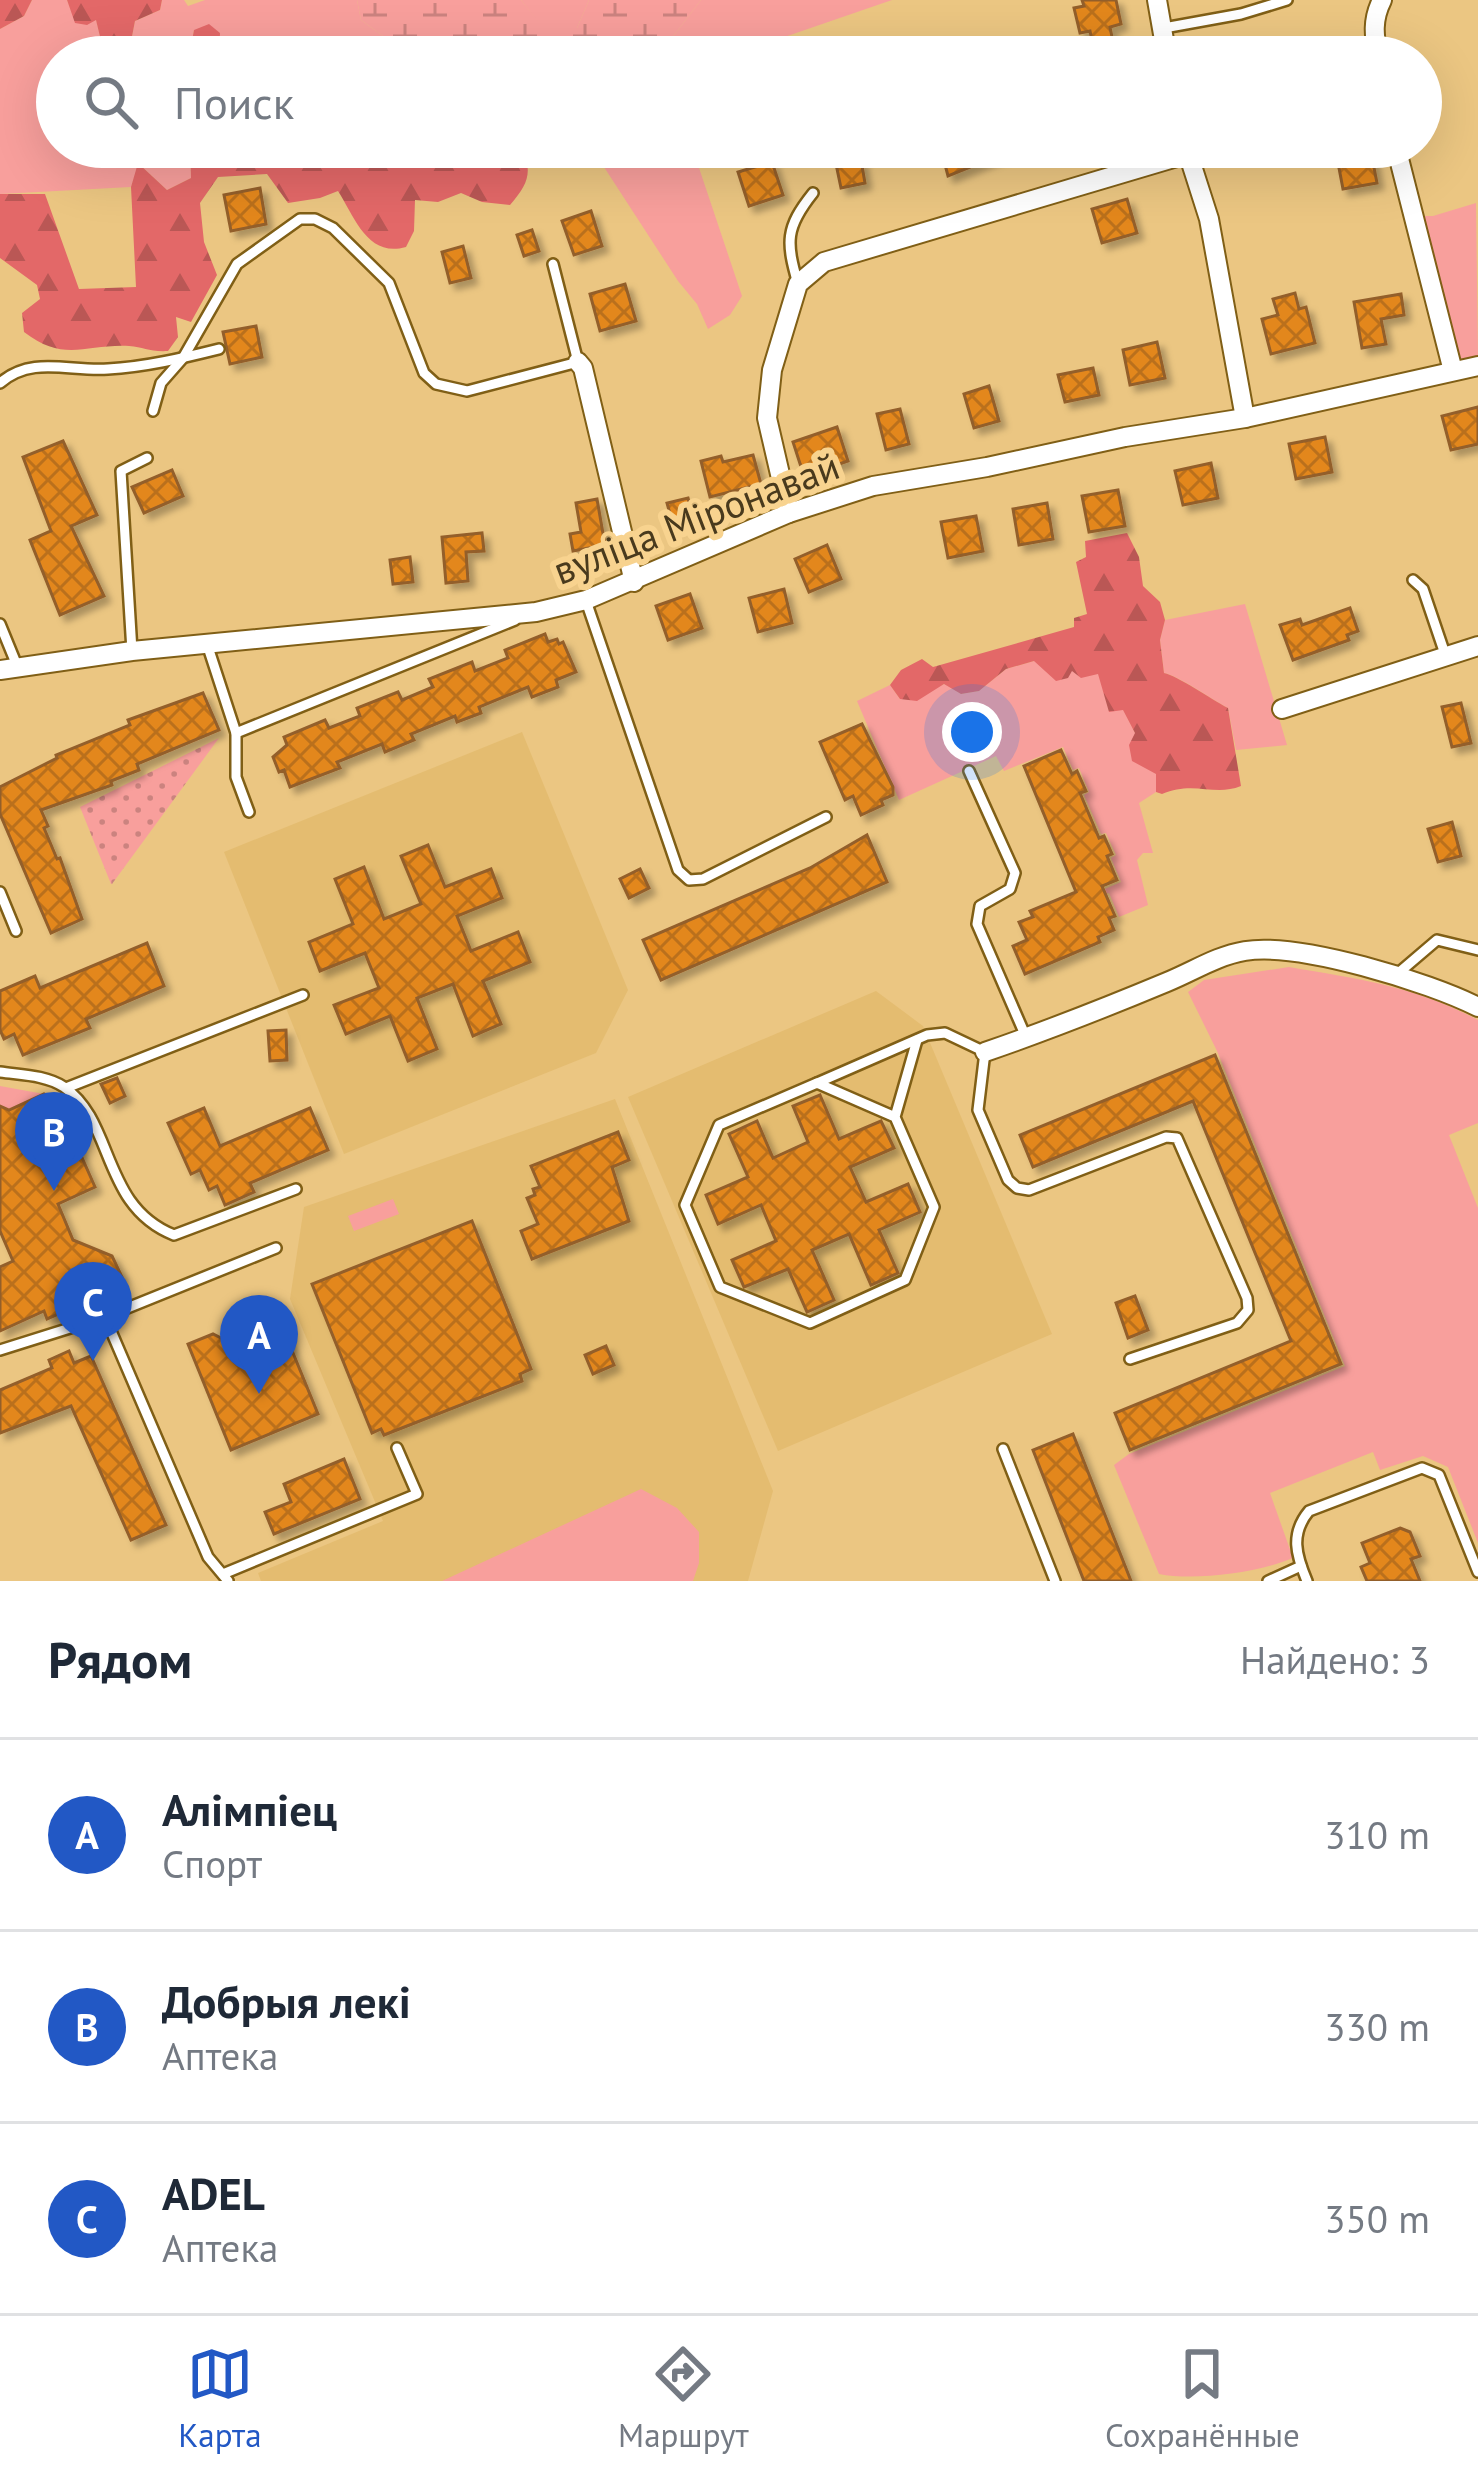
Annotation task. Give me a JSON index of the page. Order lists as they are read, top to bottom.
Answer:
{
  "streets": {
    "street": ["вуліца Міронавай"]
  },
  "page": {
    "search": "Поиск",
    "pins": ["B", "C", "A"],
    "heading": ["Рядом", "Найдено: 3"],
    "list": [
      {
        "mark": "A",
        "name": "Алімпіец",
        "note": "Спорт",
        "value": "310 m"
      },
      {
        "mark": "B",
        "name": "Добрыя лекі",
        "note": "Аптека",
        "value": "330 m"
      },
      {
        "mark": "C",
        "name": "ADEL",
        "note": "Аптека",
        "value": "350 m"
      }
    ],
    "nav": ["Карта", "Маршрут", "Сохранённые"]
  }
}
